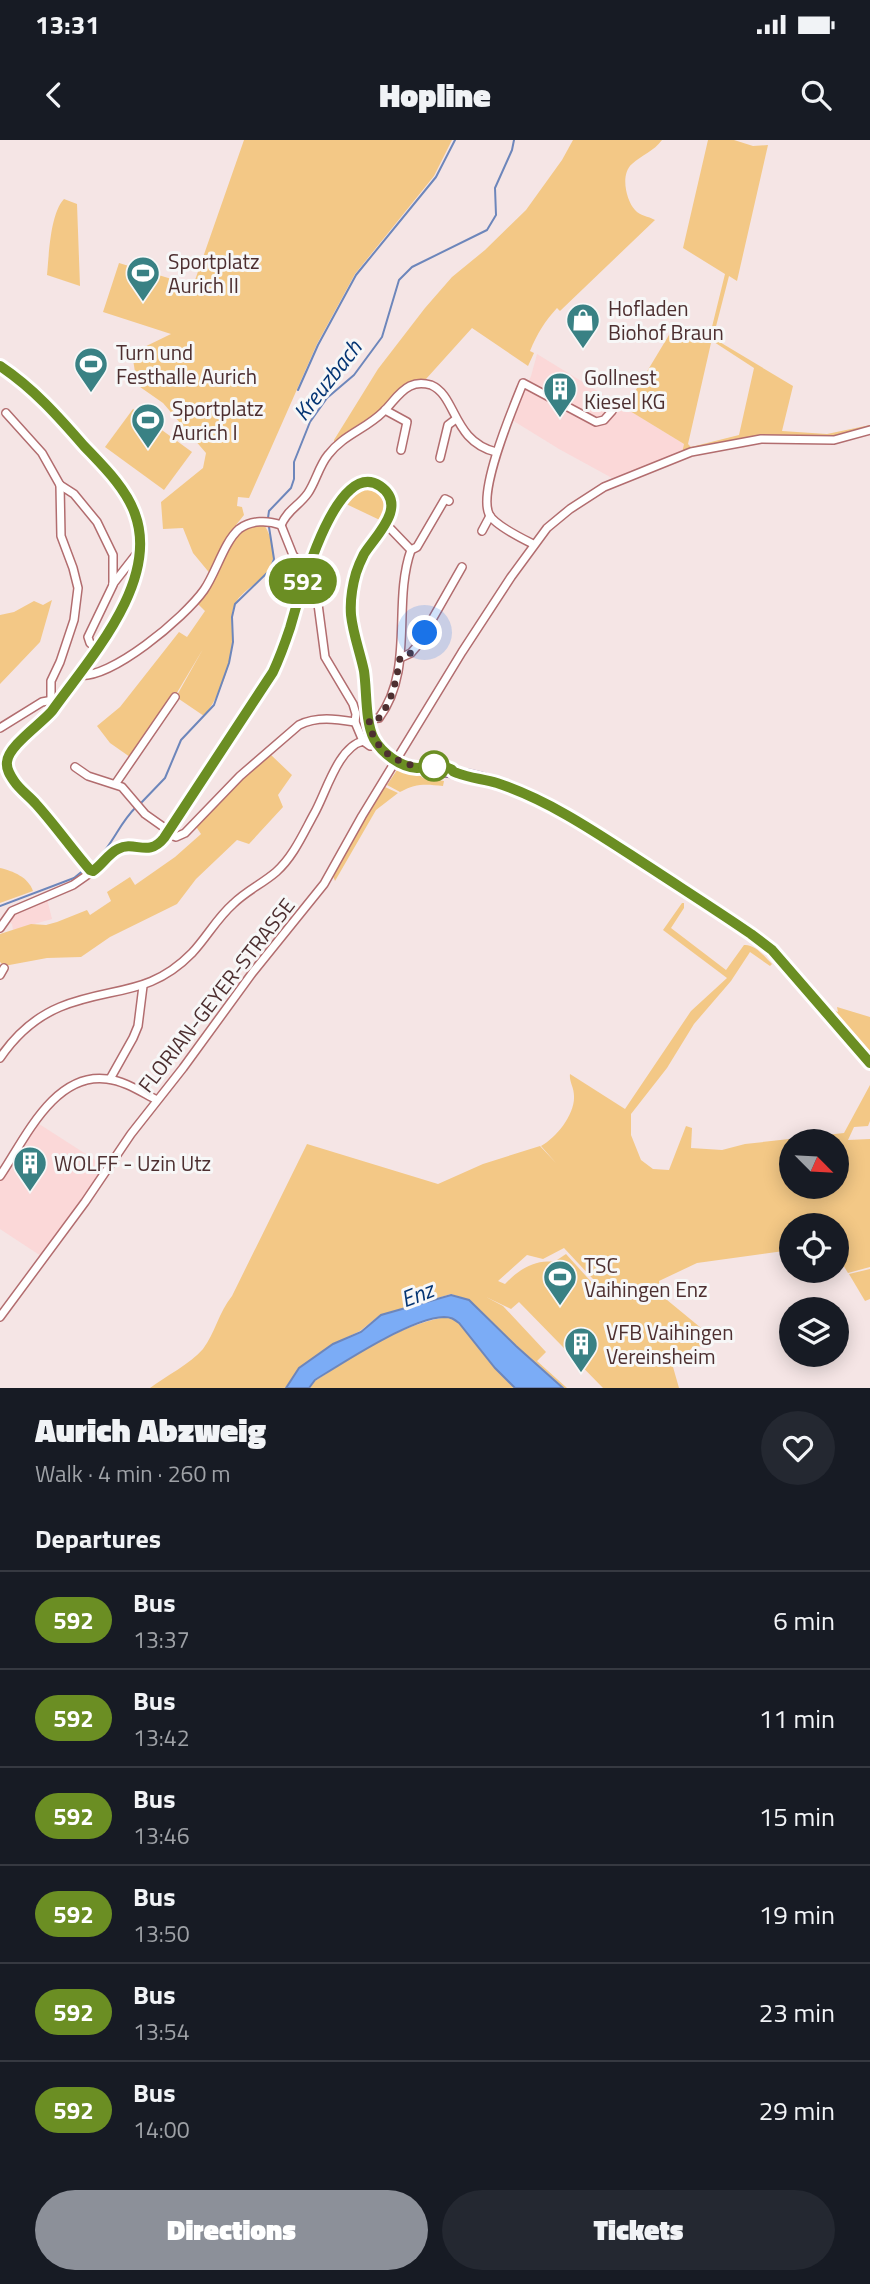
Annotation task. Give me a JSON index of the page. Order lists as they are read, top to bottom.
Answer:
{
  "streets": {
    "street": ["FLORIAN-GEYER-STRASSE"]
  },
  "water": ["Kreuzbach", "Enz"],
  "places": {
    "sports": [
      "Sportplatz Aurich II",
      "Turn und Festhalle Aurich",
      "Sportplatz Aurich I",
      "TSC Vaihingen Enz"
    ],
    "shop": ["Hofladen Biohof Braun"],
    "building": ["Gollnest Kiesel KG", "WOLFF - Uzin Utz", "VFB Vaihingen Vereinsheim"]
  },
  "lines": ["bus line 592"],
  "north": "bottom right",
  "page": {
    "status": "13:31",
    "header": "Hopline",
    "on_map": "592",
    "heading": [
      ["Aurich Abzweig", "Walk · 4 min · 260 m"],
      "Departures"
    ],
    "list": [
      {
        "mark": "592",
        "name": "Bus",
        "note": "13:37",
        "value": "6 min"
      },
      {
        "mark": "592",
        "name": "Bus",
        "note": "13:42",
        "value": "11 min"
      },
      {
        "mark": "592",
        "name": "Bus",
        "note": "13:46",
        "value": "15 min"
      },
      {
        "mark": "592",
        "name": "Bus",
        "note": "13:50",
        "value": "19 min"
      },
      {
        "mark": "592",
        "name": "Bus",
        "note": "13:54",
        "value": "23 min"
      },
      {
        "mark": "592",
        "name": "Bus",
        "note": "14:00",
        "value": "29 min"
      }
    ],
    "buttons": ["Directions", "Tickets"]
  }
}
